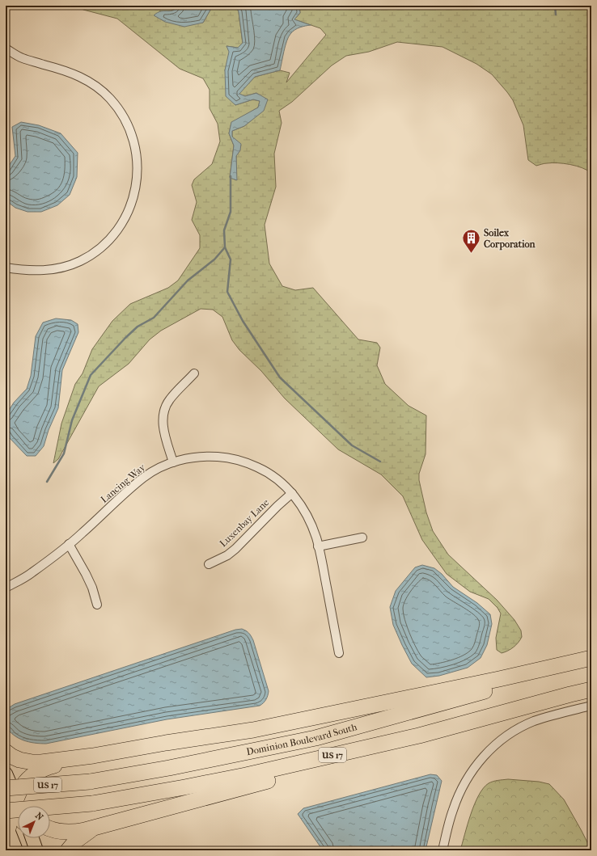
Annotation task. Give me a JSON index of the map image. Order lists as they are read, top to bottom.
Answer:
{
  "streets": {
    "highway": ["Dominion Boulevard South", "US 17"],
    "street": ["Lancing Way", "Luxenbay Lane"]
  },
  "crossings": [
    ["Lancing Way", "Luxenbay Lane"],
    ["Dominion Boulevard South", "US 17"]
  ],
  "places": {
    "building": ["Soilex Corporation"]
  },
  "north": "top right"
}
